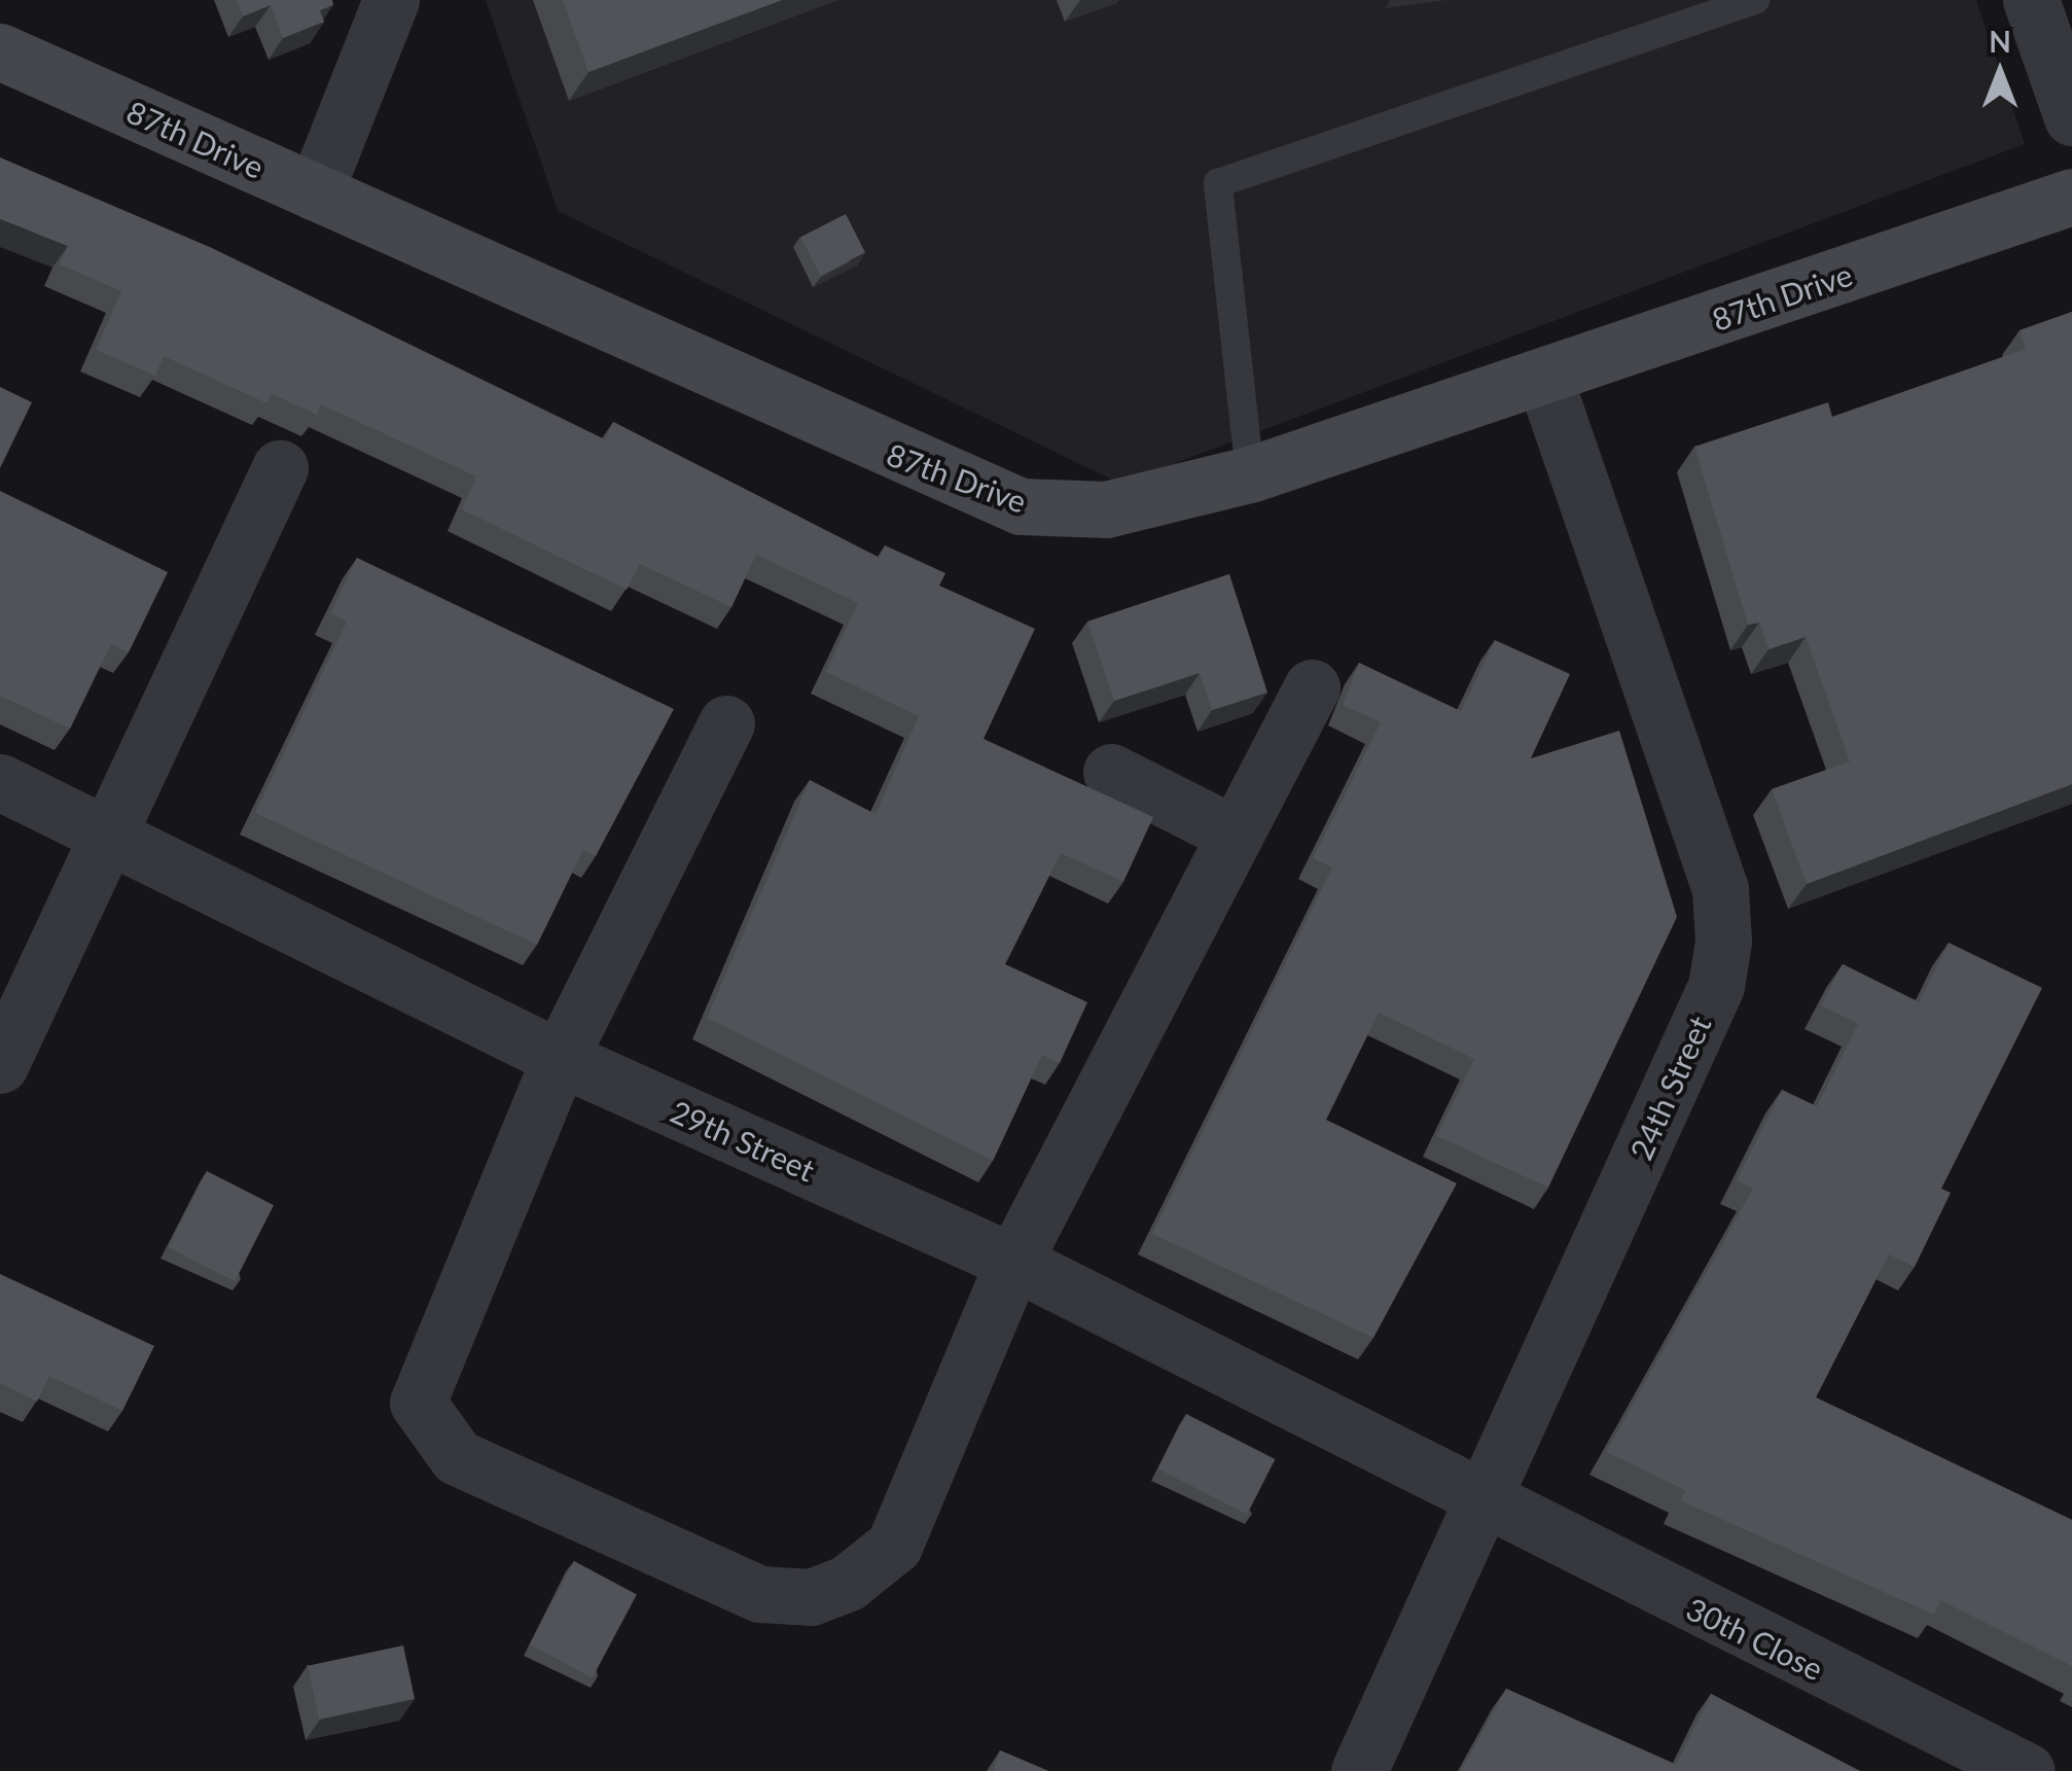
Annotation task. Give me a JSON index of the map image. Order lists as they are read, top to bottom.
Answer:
{
  "streets": {
    "street": [
      "87th Drive",
      "24th Street",
      "29th Street",
      "30th Close"
    ]
  },
  "crossings": [
    ["87th Drive", "24th Street"],
    ["24th Street", "29th Street"],
    ["24th Street", "30th Close"],
    ["29th Street", "30th Close"]
  ],
  "north": "top"
}
